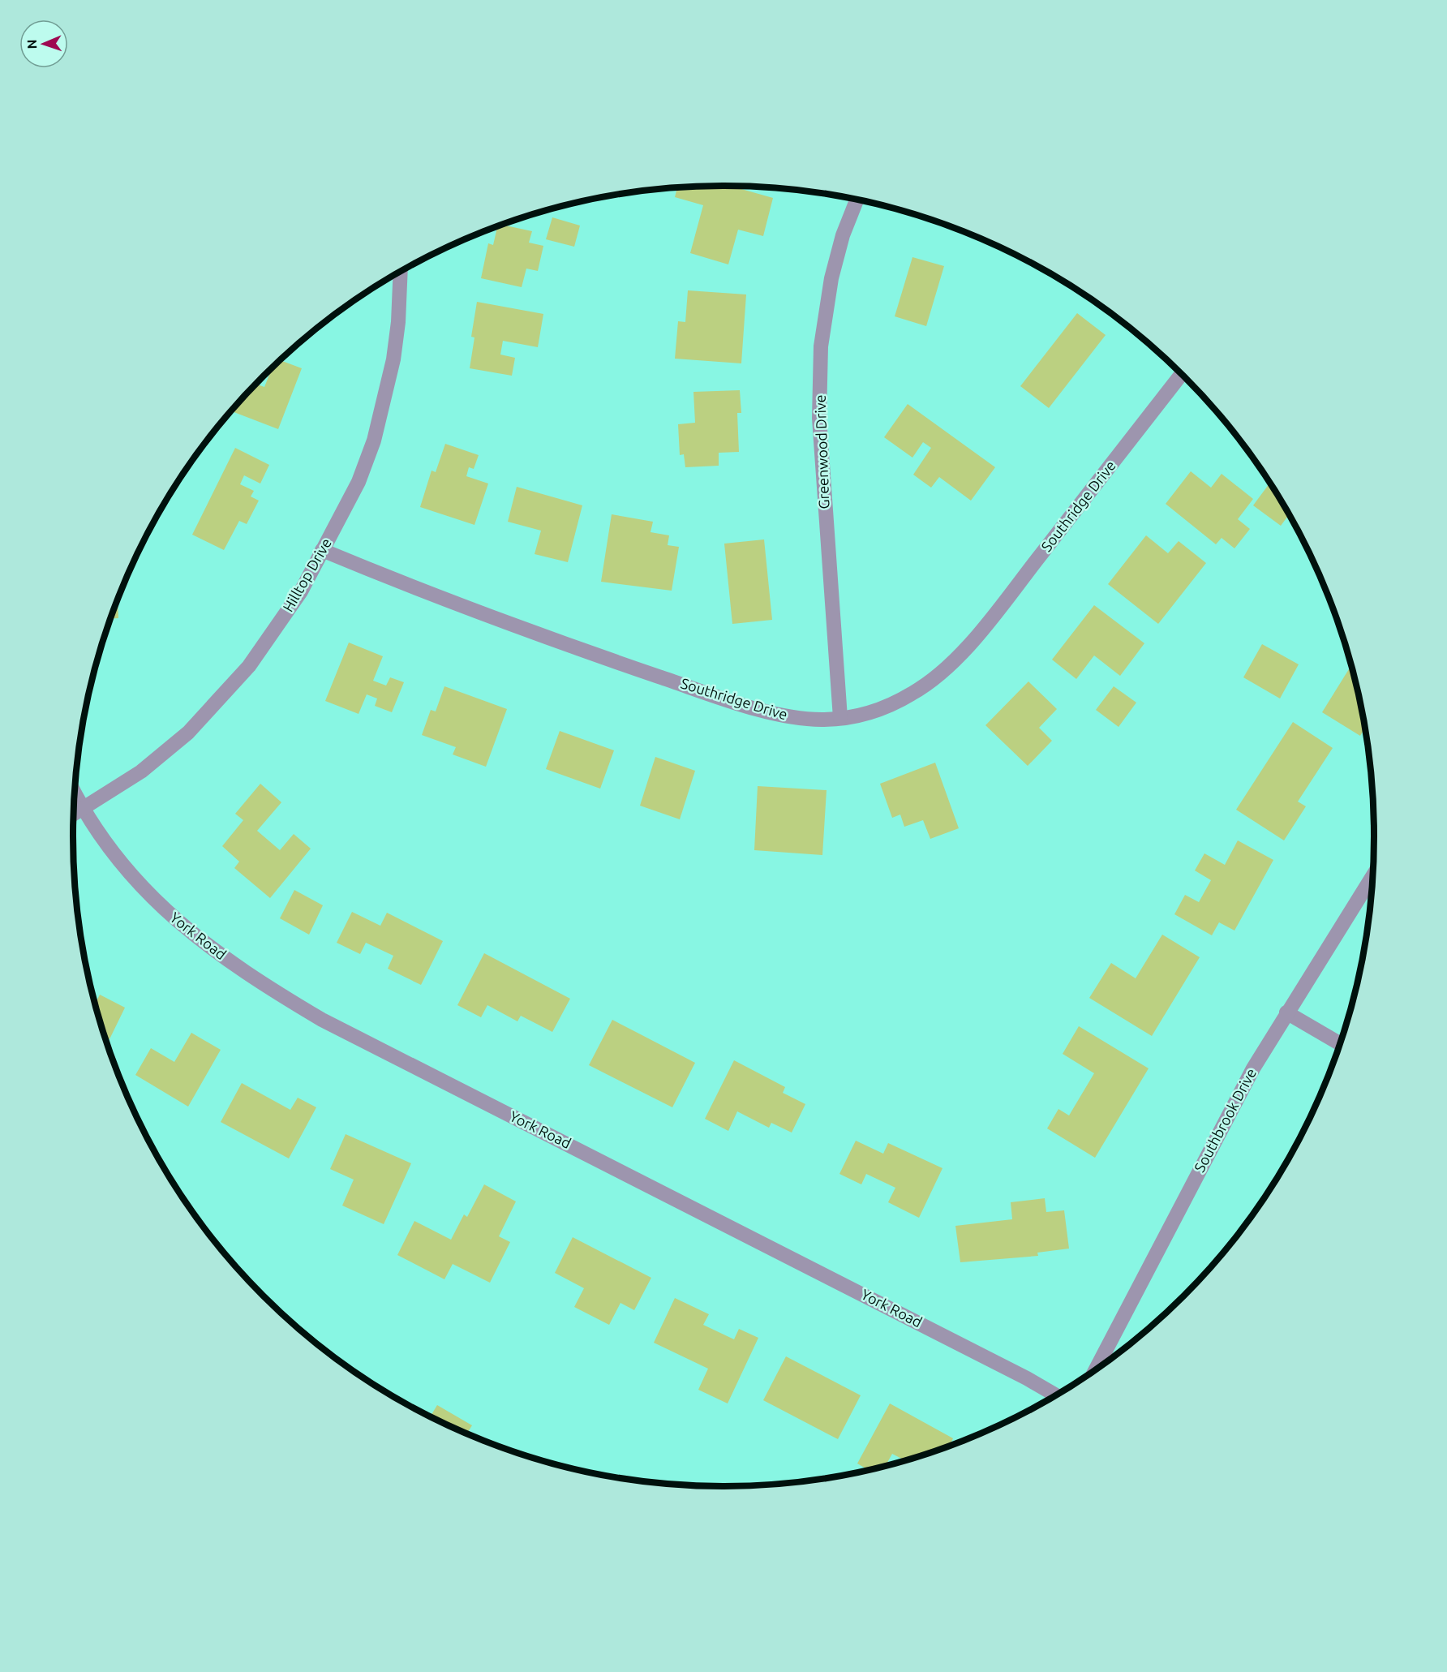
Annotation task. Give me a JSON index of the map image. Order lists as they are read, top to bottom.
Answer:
{
  "streets": {
    "street": [
      "Greenwood Drive",
      "Southridge Drive",
      "Hilltop Drive",
      "York Road",
      "Southbrook Drive"
    ]
  },
  "crossings": [
    ["Greenwood Drive", "Southridge Drive"],
    ["Southridge Drive", "Hilltop Drive"],
    ["Hilltop Drive", "York Road"]
  ],
  "north": "left"
}
